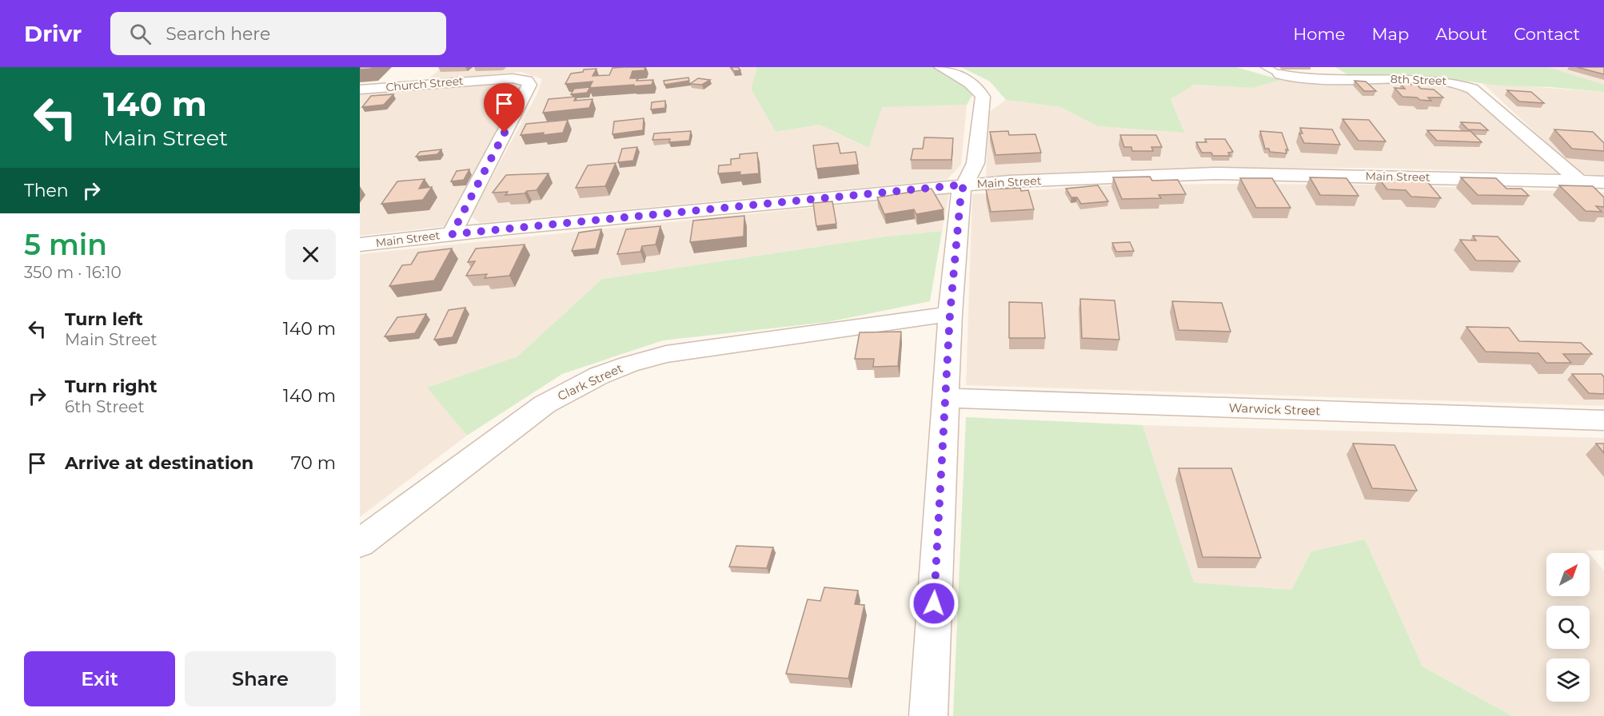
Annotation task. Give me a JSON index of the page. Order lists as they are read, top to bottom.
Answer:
{
  "streets": {
    "street": [
      "8th Street",
      "Church Street",
      "Main Street",
      "Clark Street",
      "Warwick Street"
    ]
  },
  "crossings": [
    ["8th Street", "Main Street"],
    ["Church Street", "Main Street"]
  ],
  "north": "top right",
  "page": {
    "header": "Drivr",
    "search": "Search here",
    "nav": [
      "Home",
      "Map",
      "About",
      "Contact"
    ],
    "turn": ["140 m", "Main Street"],
    "then": "Then",
    "heading": ["5 min", "350 m · 16:10"],
    "list": [
      {
        "name": "Turn left",
        "note": "Main Street",
        "value": "140 m"
      },
      {
        "name": "Turn right",
        "note": "6th Street",
        "value": "140 m"
      },
      {
        "name": "Arrive at destination",
        "value": "70 m"
      }
    ],
    "buttons": ["Exit", "Share"]
  }
}
